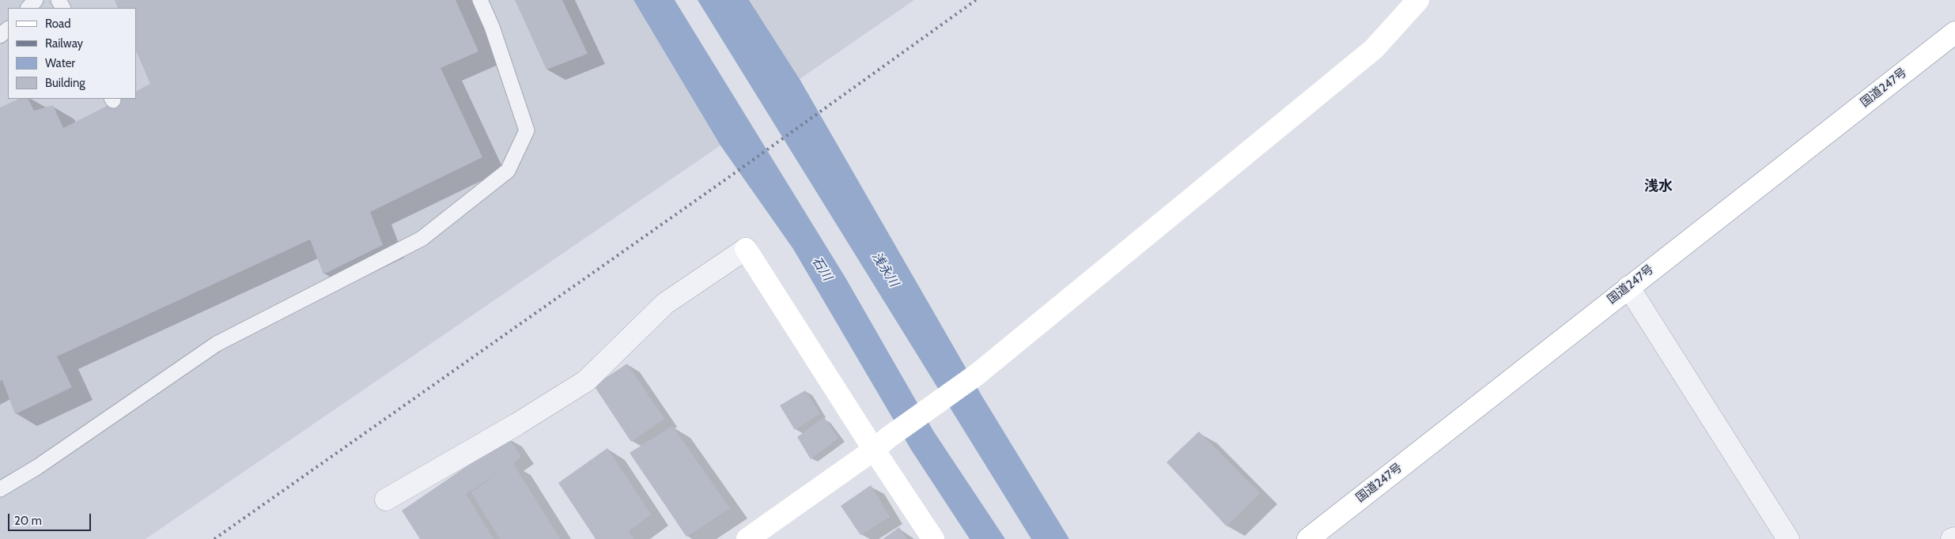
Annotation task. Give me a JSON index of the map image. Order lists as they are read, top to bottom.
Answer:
{
  "streets": {
    "main road": ["国道247号"]
  },
  "districts": ["浅水"],
  "water": ["石川", "浅永川"],
  "legend": [
    "Road",
    "Railway",
    "Water",
    "Building"
  ],
  "scale_bar": "20 m"
}
